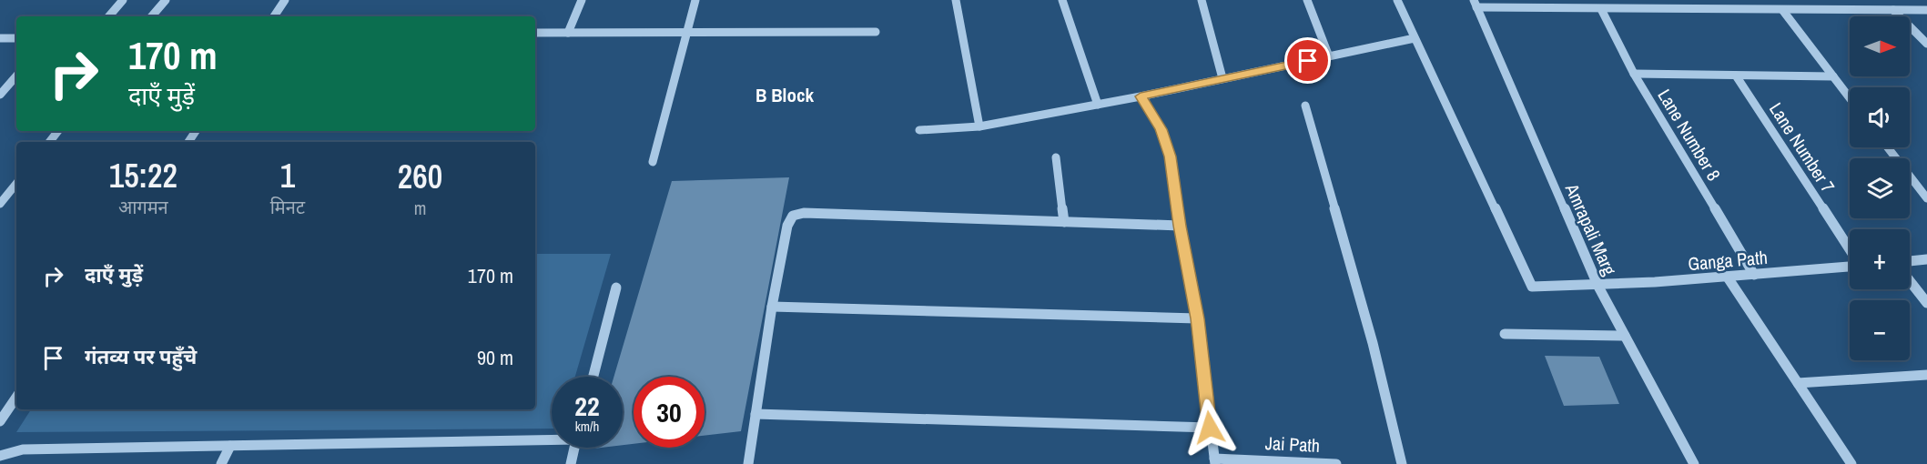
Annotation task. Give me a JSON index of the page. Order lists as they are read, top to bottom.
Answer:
{
  "streets": {
    "street": [
      "Lane Number 8",
      "Lane Number 7",
      "Amrapali Marg",
      "Ganga Path",
      "Jai Path"
    ]
  },
  "crossings": [
    ["Lane Number 8", "Ganga Path"],
    ["Amrapali Marg", "Ganga Path"]
  ],
  "districts": ["B Block"],
  "north": "right",
  "page": {
    "map_buttons": ["+", "−"],
    "turn": ["170 m", "दाएँ मुड़ें"],
    "eta": [
      "15:22",
      "आगमन",
      "1",
      "मिनट",
      "260",
      "m"
    ],
    "list": [
      {
        "name": "दाएँ मुड़ें",
        "value": "170 m"
      },
      {
        "name": "गंतव्य पर पहुँचे",
        "value": "90 m"
      }
    ],
    "speed": "22 km/h",
    "limit": "30"
  }
}
